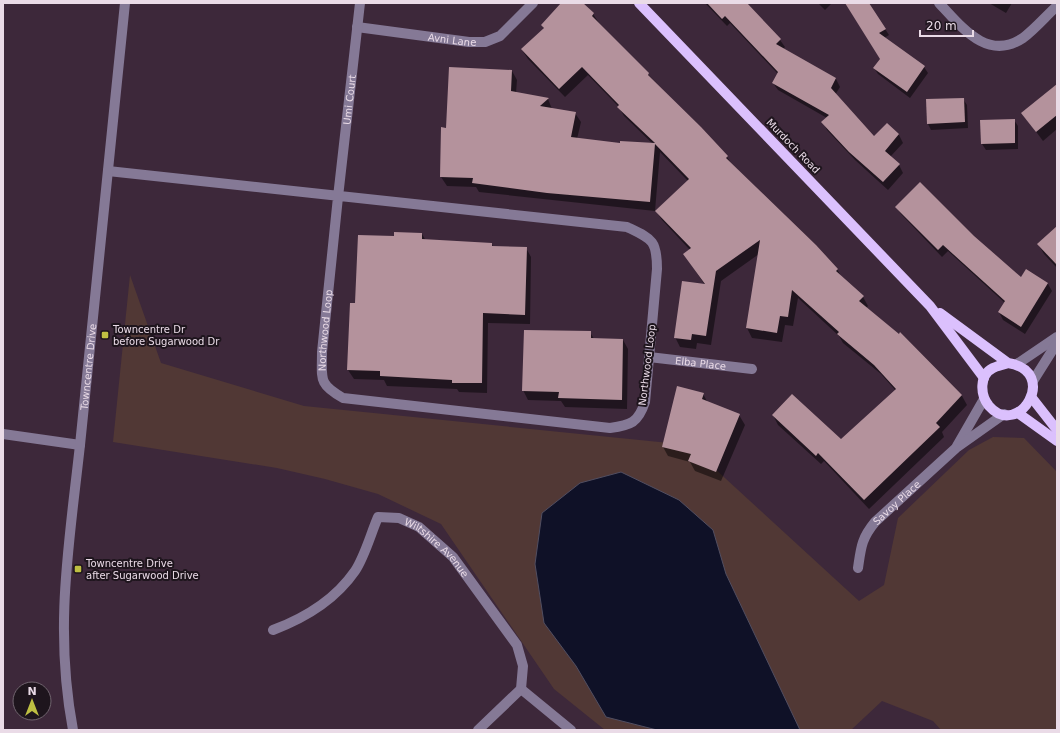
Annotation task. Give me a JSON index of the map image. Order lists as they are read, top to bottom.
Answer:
{
  "streets": {
    "main road": ["Murdoch Road"],
    "street": [
      "Avni Lane",
      "Umi Court",
      "Northwood Loop",
      "Elba Place",
      "Towncentre Drive",
      "Savoy Place",
      "Wiltshire Avenue"
    ]
  },
  "crossings": [
    ["Avni Lane", "Umi Court"],
    ["Umi Court", "Northwood Loop"],
    ["Murdoch Road", "Savoy Place"],
    ["Northwood Loop", "Elba Place"],
    ["Northwood Loop", "Towncentre Drive"]
  ],
  "places": {
    "transit": ["Towncentre Dr before Sugarwood Dr", "Towncentre Drive after Sugarwood Drive"]
  },
  "scale_bar": "20 m",
  "north": "top"
}
